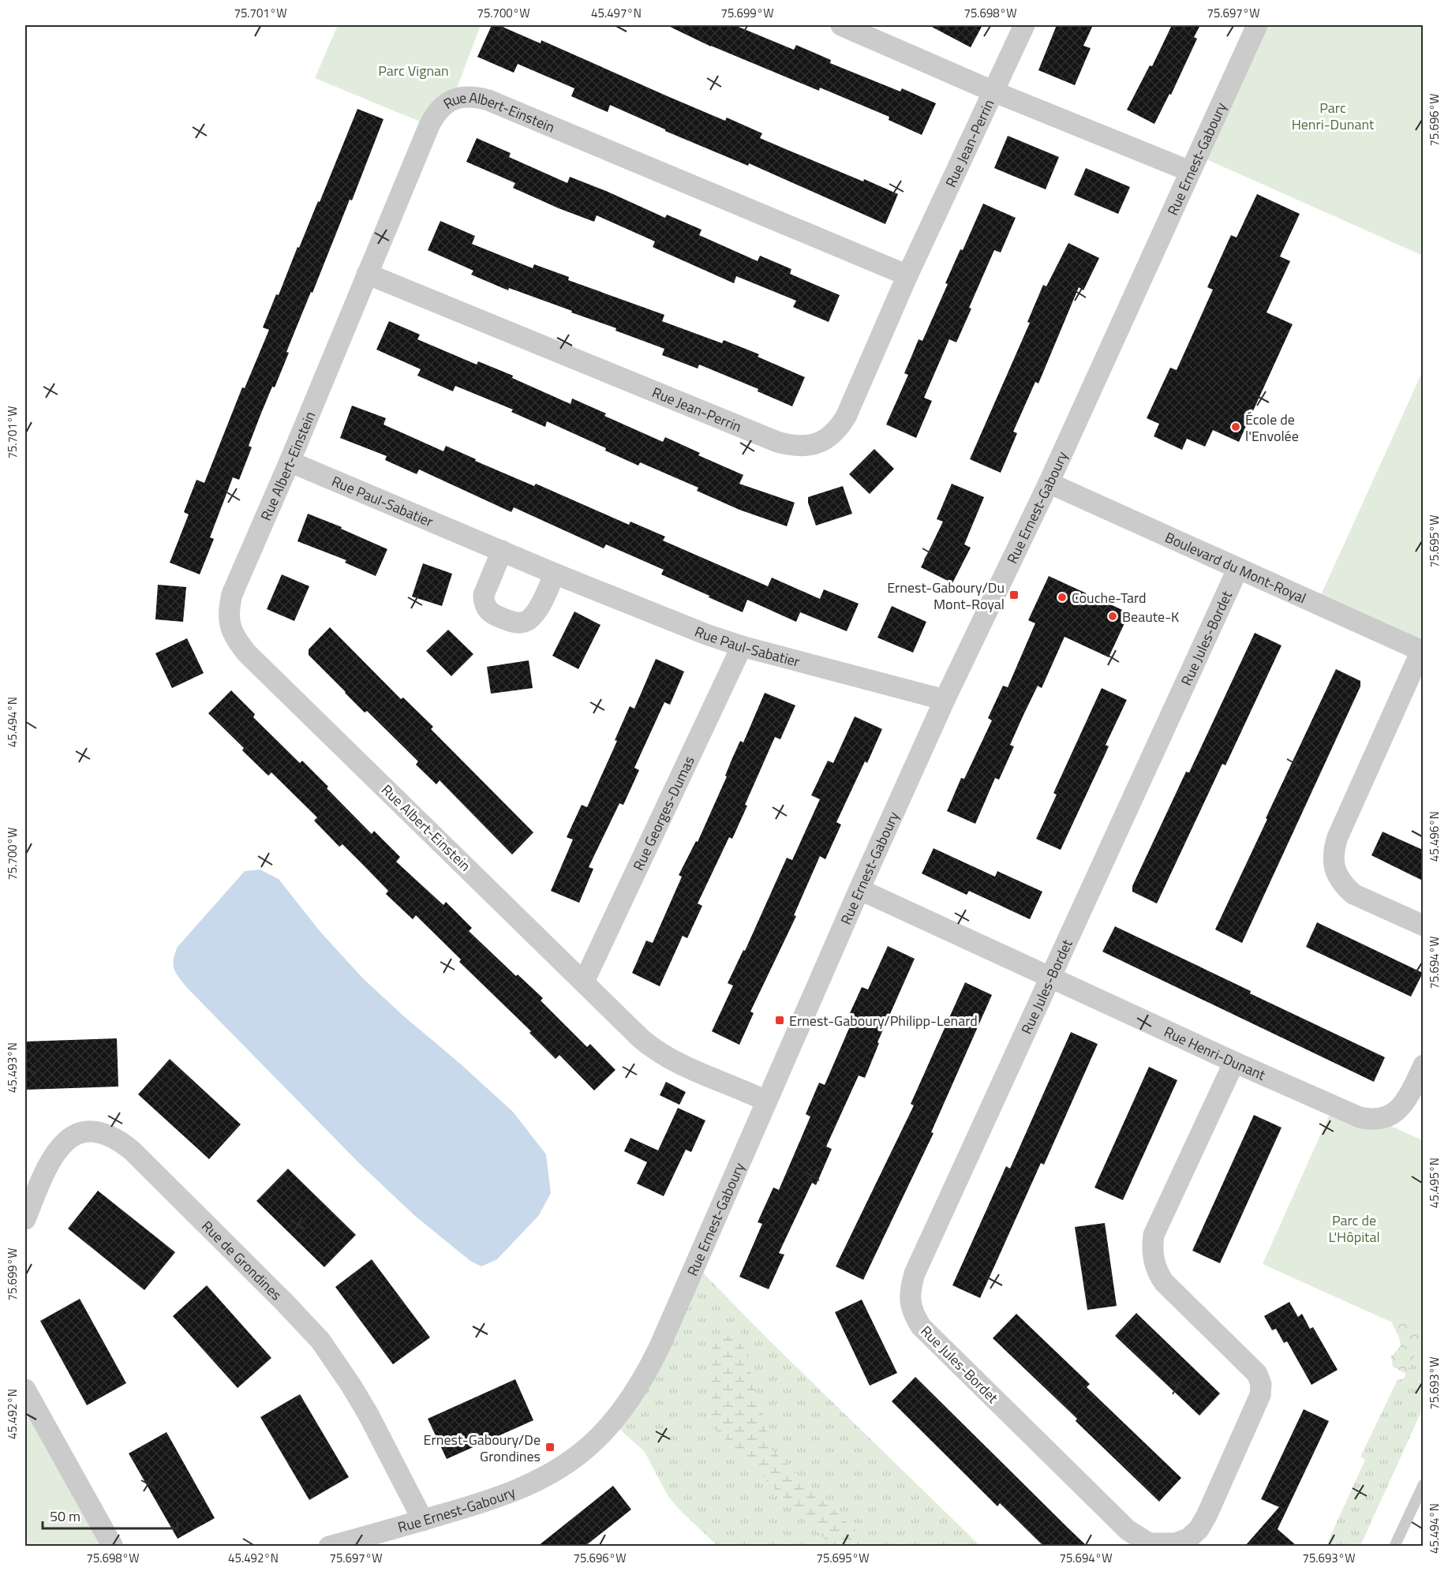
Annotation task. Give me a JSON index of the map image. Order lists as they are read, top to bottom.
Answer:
{
  "streets": {
    "street": [
      "Rue Albert-Einstein",
      "Rue Jean-Perrin",
      "Rue Ernest-Gaboury",
      "Rue Paul-Sabatier",
      "Boulevard du Mont-Royal",
      "Rue Jules-Bordet",
      "Rue Georges-Dumas",
      "Rue Henri-Dunant",
      "Rue de Grondines"
    ]
  },
  "crossings": [
    ["Rue Albert-Einstein", "Rue Jean-Perrin"],
    ["Rue Albert-Einstein", "Rue Ernest-Gaboury"],
    ["Rue Albert-Einstein", "Rue Paul-Sabatier"],
    ["Rue Albert-Einstein", "Rue Georges-Dumas"],
    ["Rue Jean-Perrin", "Rue Ernest-Gaboury"],
    ["Rue Ernest-Gaboury", "Rue Paul-Sabatier"],
    ["Rue Ernest-Gaboury", "Boulevard du Mont-Royal"],
    ["Rue Ernest-Gaboury", "Rue Henri-Dunant"],
    ["Rue Ernest-Gaboury", "Rue de Grondines"],
    ["Rue Paul-Sabatier", "Rue Georges-Dumas"],
    ["Boulevard du Mont-Royal", "Rue Jules-Bordet"],
    ["Rue Jules-Bordet", "Rue Henri-Dunant"]
  ],
  "parks": ["Parc Vignan", "Parc Henri-Dunant", "Parc de L'Hôpital"],
  "places": {
    "other": ["École de l'Envolée", "Couche-Tard", "Beaute-K"],
    "transit": ["Ernest-Gaboury/Du Mont-Royal", "Ernest-Gaboury/Philipp-Lenard", "Ernest-Gaboury/De Grondines"]
  },
  "scale_bar": "50 m",
  "coordinates": [
    "75.701°W",
    "75.700°W",
    "45.497°N",
    "75.699°W",
    "75.698°W",
    "75.697°W",
    "75.696°W",
    "75.695°W",
    "45.494°N",
    "45.496°N",
    "75.694°W",
    "45.493°N",
    "45.495°N",
    "75.693°W",
    "45.492°N"
  ]
}
